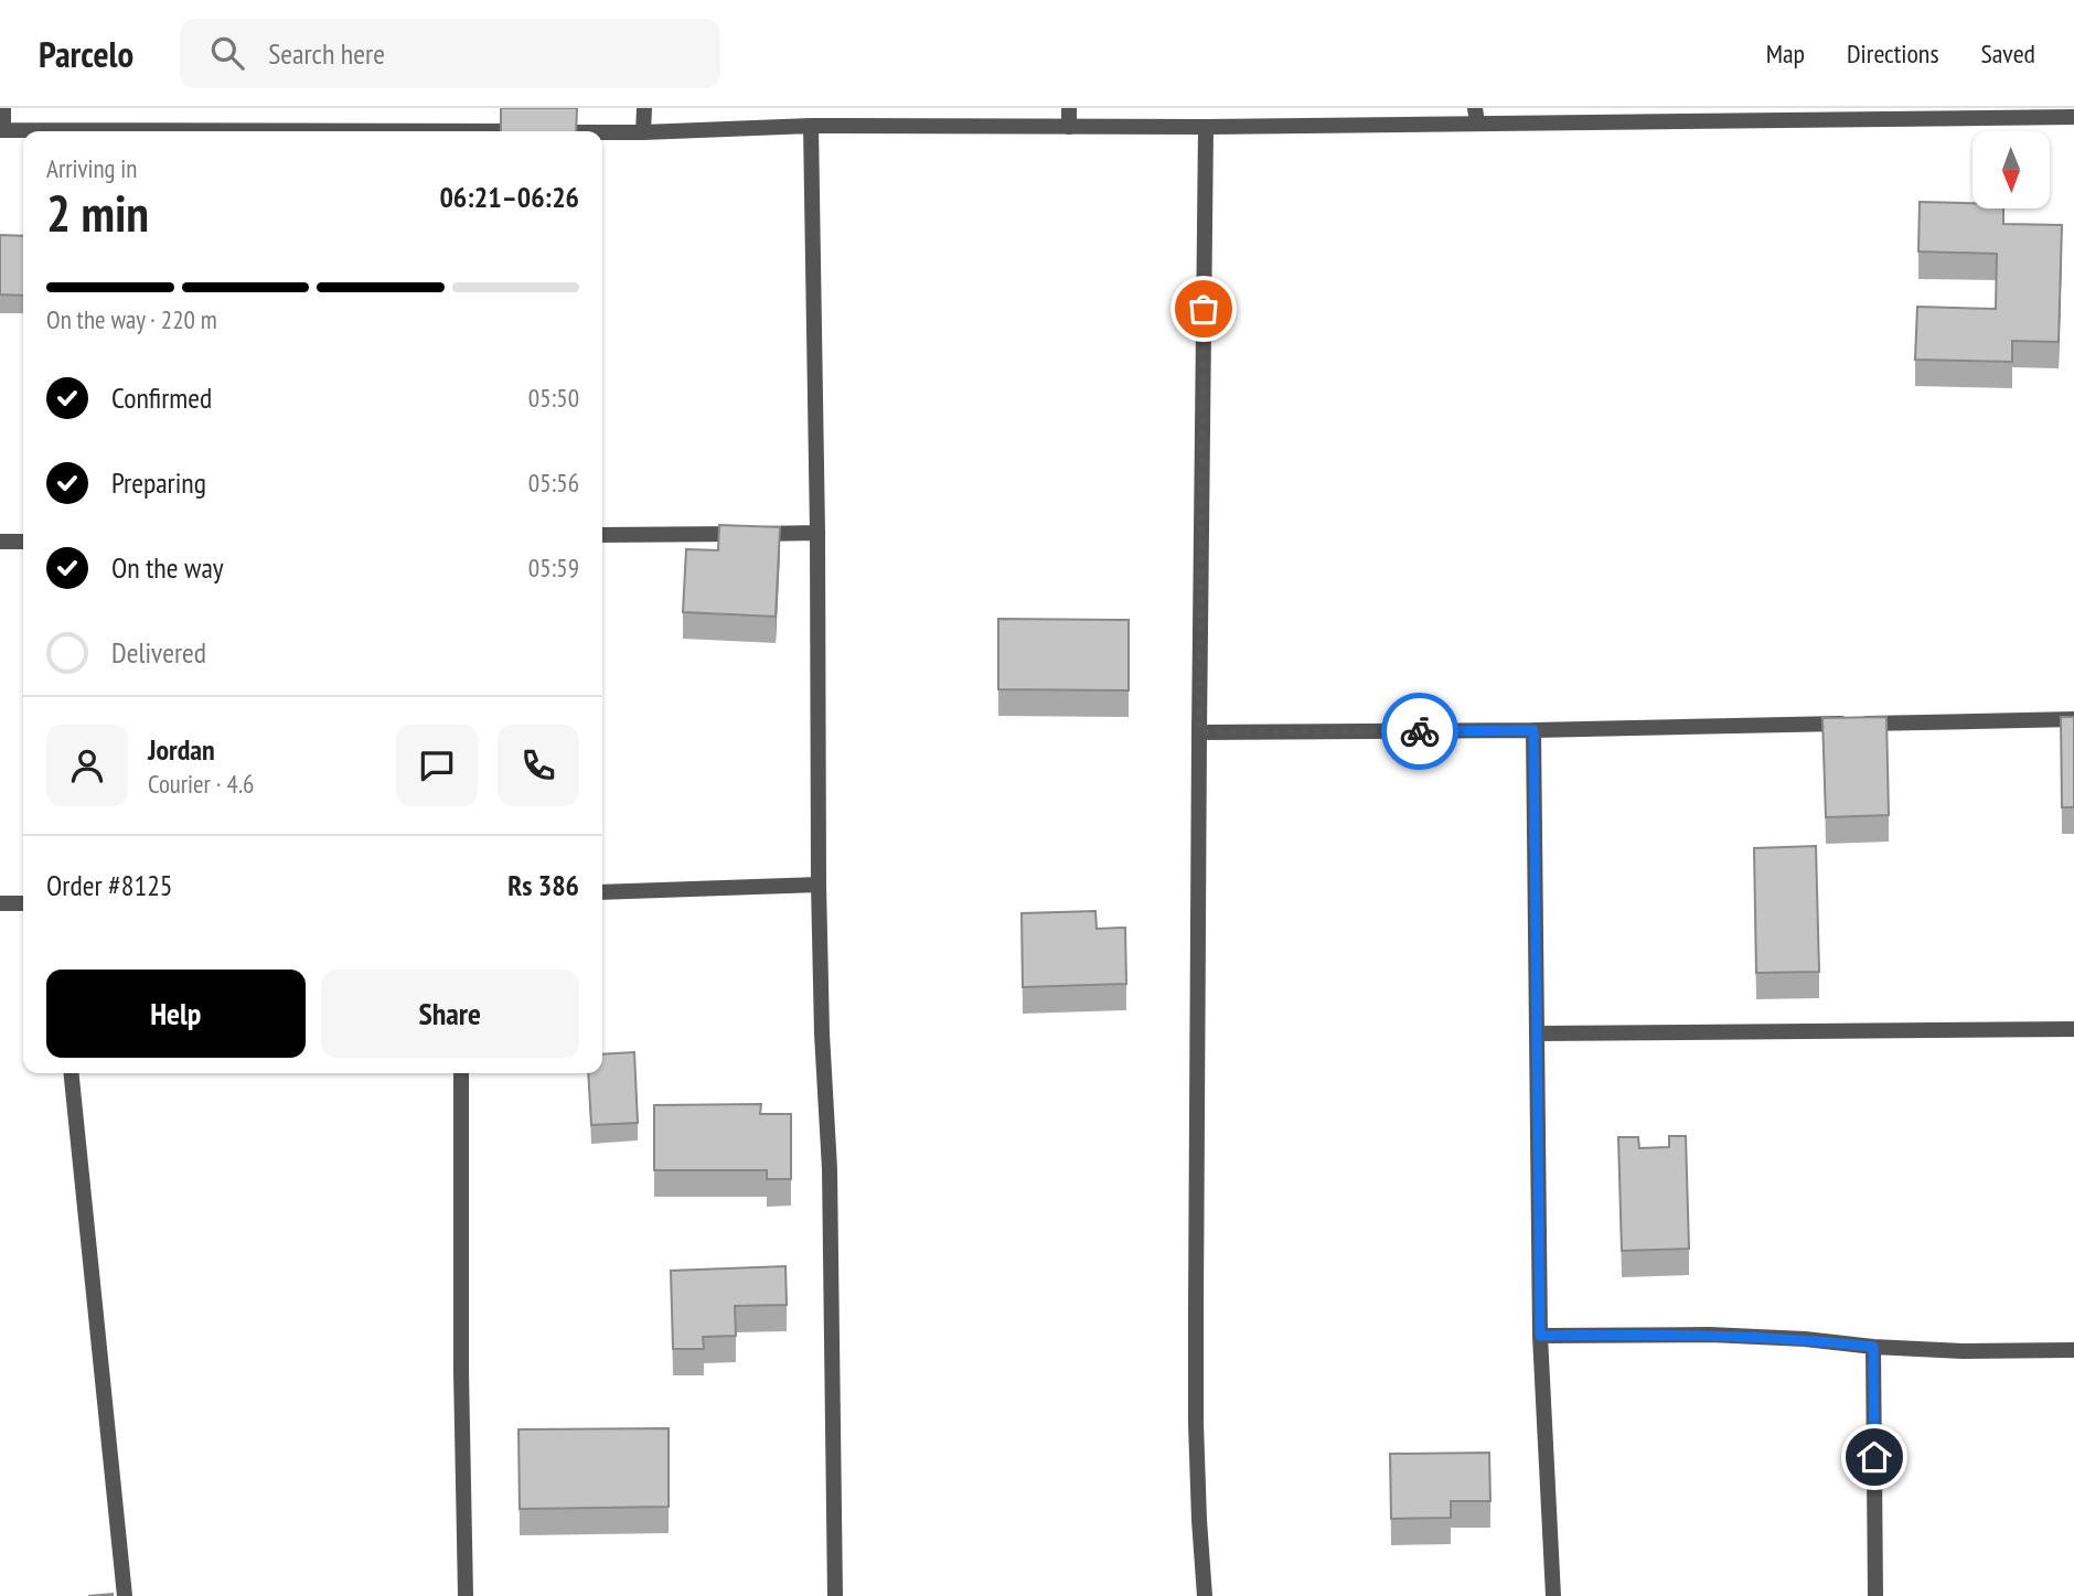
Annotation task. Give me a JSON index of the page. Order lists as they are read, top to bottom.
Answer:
{
  "north": "bottom",
  "page": {
    "header": "Parcelo",
    "search": "Search here",
    "nav": ["Map", "Directions", "Saved"],
    "heading": ["2 min", "Arriving in", "06:21–06:26"],
    "panel": [
      "Jordan",
      "Courier · 4.6",
      "Order #8125",
      "Rs 386"
    ],
    "bar": "On the way · 220 m",
    "list": [
      ["Confirmed", "05:50"],
      ["Preparing", "05:56"],
      ["On the way", "05:59"],
      "Delivered"
    ],
    "buttons": ["Help", "Share"]
  }
}
